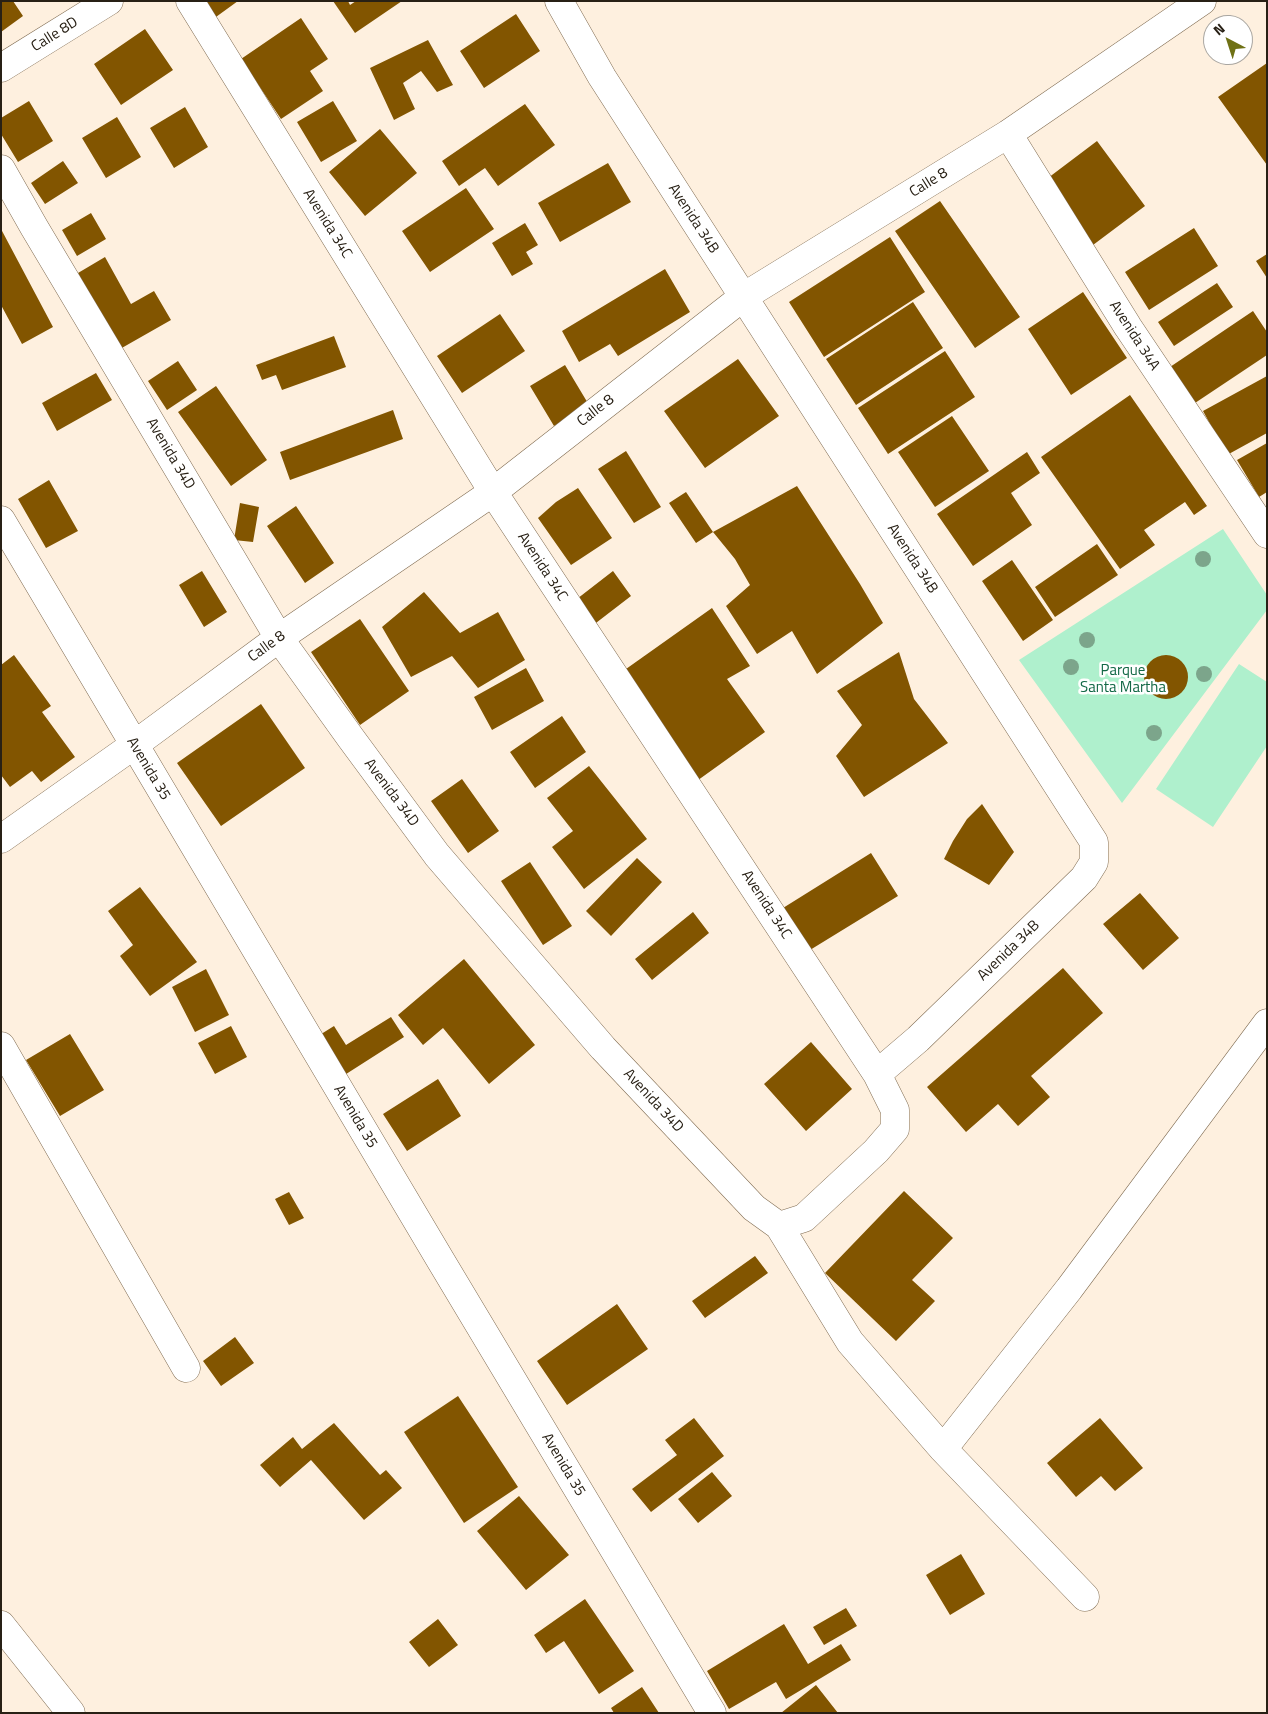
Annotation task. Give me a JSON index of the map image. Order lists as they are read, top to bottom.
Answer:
{
  "streets": {
    "street": [
      "Calle 8D",
      "Calle 8",
      "Avenida 34B",
      "Avenida 34C",
      "Avenida 34A",
      "Avenida 34D",
      "Avenida 35"
    ]
  },
  "crossings": [
    ["Calle 8", "Avenida 34B"],
    ["Calle 8", "Avenida 34C"],
    ["Calle 8", "Avenida 34A"],
    ["Calle 8", "Avenida 34D"],
    ["Calle 8", "Avenida 35"],
    ["Avenida 34B", "Avenida 34C"],
    ["Avenida 34C", "Avenida 34D"]
  ],
  "parks": ["Parque Santa Martha"],
  "north": "top left"
}
